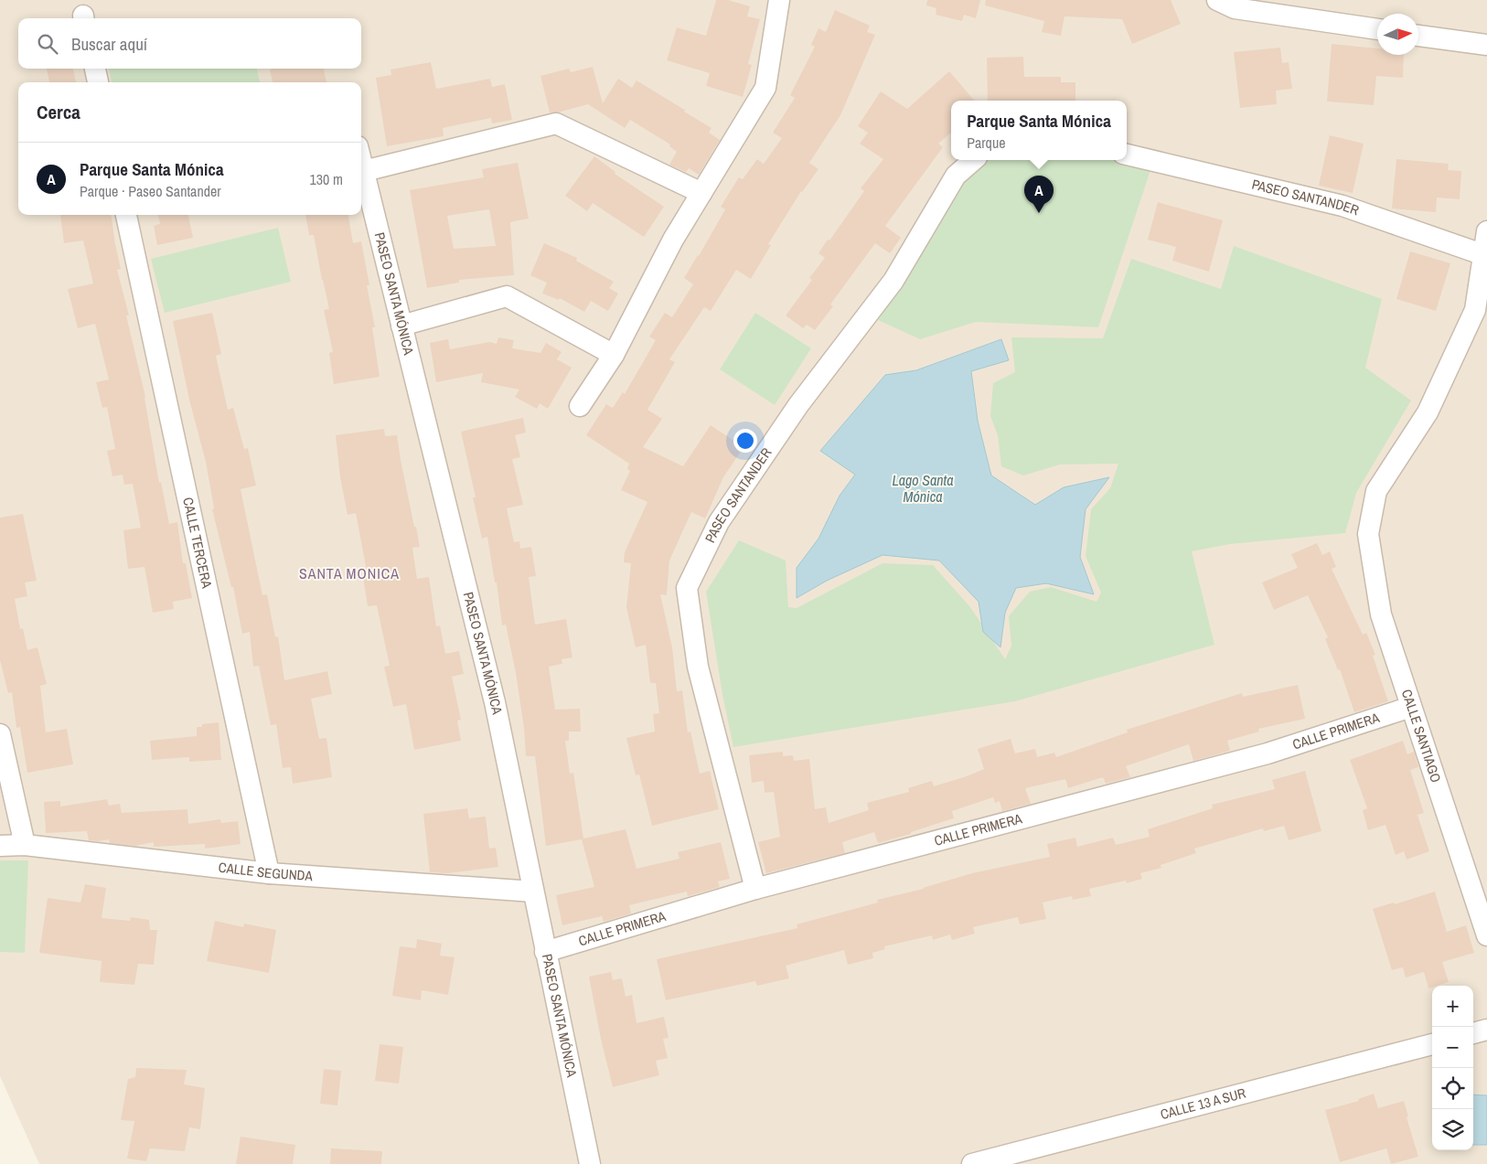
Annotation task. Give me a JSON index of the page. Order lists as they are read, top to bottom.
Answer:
{
  "streets": {
    "street": [
      "PASEO SANTANDER",
      "PASEO SANTA MÓNICA",
      "CALLE TERCERA",
      "CALLE PRIMERA",
      "CALLE SANTIAGO",
      "CALLE SEGUNDA",
      "CALLE 13 A SUR"
    ]
  },
  "crossings": [
    ["PASEO SANTANDER", "CALLE PRIMERA"],
    ["PASEO SANTANDER", "CALLE SANTIAGO"],
    ["PASEO SANTA MÓNICA", "CALLE PRIMERA"],
    ["PASEO SANTA MÓNICA", "CALLE SEGUNDA"],
    ["CALLE TERCERA", "CALLE SEGUNDA"],
    ["CALLE PRIMERA", "CALLE SANTIAGO"]
  ],
  "districts": ["SANTA MONICA"],
  "water": ["Lago Santa Mónica"],
  "north": "right",
  "page": {
    "search": "Buscar aquí",
    "heading": "Cerca",
    "popup": ["Parque Santa Mónica", "Parque"],
    "list": [
      {
        "mark": "A",
        "name": "Parque Santa Mónica",
        "note": "Parque · Paseo Santander",
        "value": "130 m"
      }
    ],
    "pins": "A",
    "map_buttons": ["+", "−"]
  }
}
